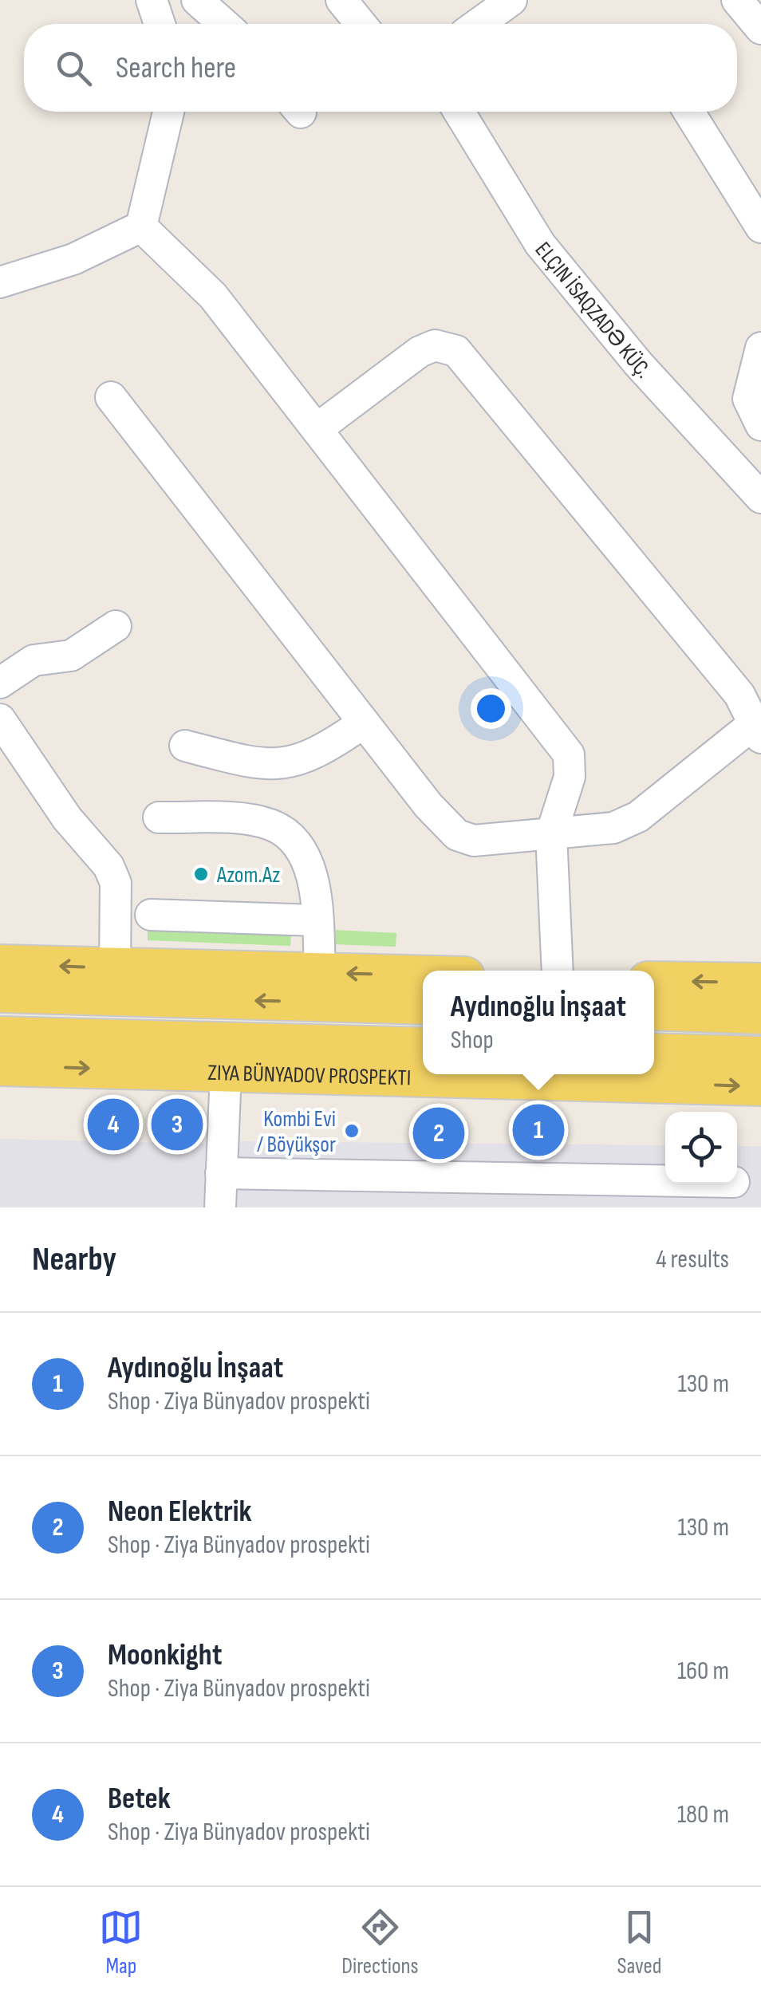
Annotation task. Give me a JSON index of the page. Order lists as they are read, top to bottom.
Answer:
{
  "streets": {
    "main road": ["ZIYA BÜNYADOV PROSPEKTI"],
    "street": ["ELÇIN İSAQZADƏ KÜÇ."]
  },
  "places": ["Azom.Az", "Kombi Evi / Böyükşor"],
  "page": {
    "search": "Search here",
    "popup": ["Aydınoğlu İnşaat", "Shop"],
    "pins": [
      "3",
      "4",
      "1",
      "2"
    ],
    "heading": ["Nearby", "4 results"],
    "list": [
      {
        "mark": "1",
        "name": "Aydınoğlu İnşaat",
        "note": "Shop · Ziya Bünyadov prospekti",
        "value": "130 m"
      },
      {
        "mark": "2",
        "name": "Neon Elektrik",
        "note": "Shop · Ziya Bünyadov prospekti",
        "value": "130 m"
      },
      {
        "mark": "3",
        "name": "Moonkight",
        "note": "Shop · Ziya Bünyadov prospekti",
        "value": "160 m"
      },
      {
        "mark": "4",
        "name": "Betek",
        "note": "Shop · Ziya Bünyadov prospekti",
        "value": "180 m"
      }
    ],
    "nav": ["Map", "Directions", "Saved"]
  }
}
